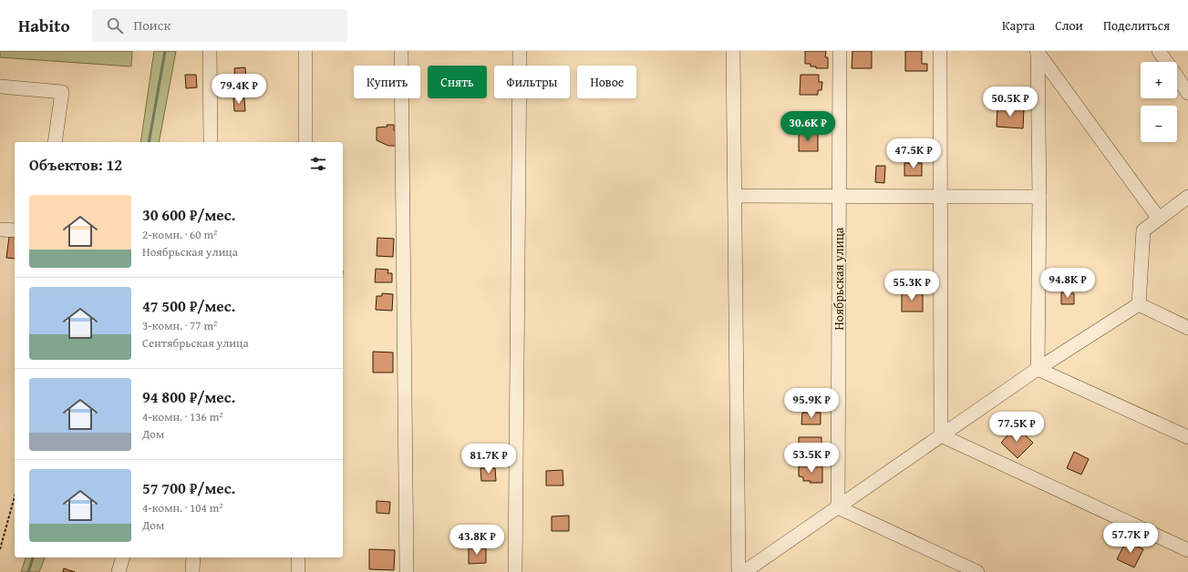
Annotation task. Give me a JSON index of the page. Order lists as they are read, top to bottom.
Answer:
{
  "streets": {
    "street": ["Ноябрьская улица"]
  },
  "page": {
    "header": "Habito",
    "search": "Поиск",
    "nav": ["Карта", "Слои", "Поделиться"],
    "map_buttons": ["+", "−"],
    "chip": [
      "Купить",
      "Снять",
      "Фильтры",
      "Новое"
    ],
    "price": [
      "79.4K ₽",
      "50.5K ₽",
      "30.6K ₽",
      "47.5K ₽",
      "94.8K ₽",
      "55.3K ₽",
      "95.9K ₽",
      "77.5K ₽",
      "53.5K ₽",
      "81.7K ₽",
      "57.7K ₽",
      "43.8K ₽"
    ],
    "heading": "Объектов: 12",
    "list": [
      {
        "name": "30 600 ₽/мес.",
        "note": "2-комн. · 60 m² · Ноябрьская улица"
      },
      {
        "name": "47 500 ₽/мес.",
        "note": "3-комн. · 77 m² · Сентябрьская улица"
      },
      {
        "name": "94 800 ₽/мес.",
        "note": "4-комн. · 136 m² · Дом"
      },
      {
        "name": "57 700 ₽/мес.",
        "note": "4-комн. · 104 m² · Дом"
      }
    ]
  }
}
